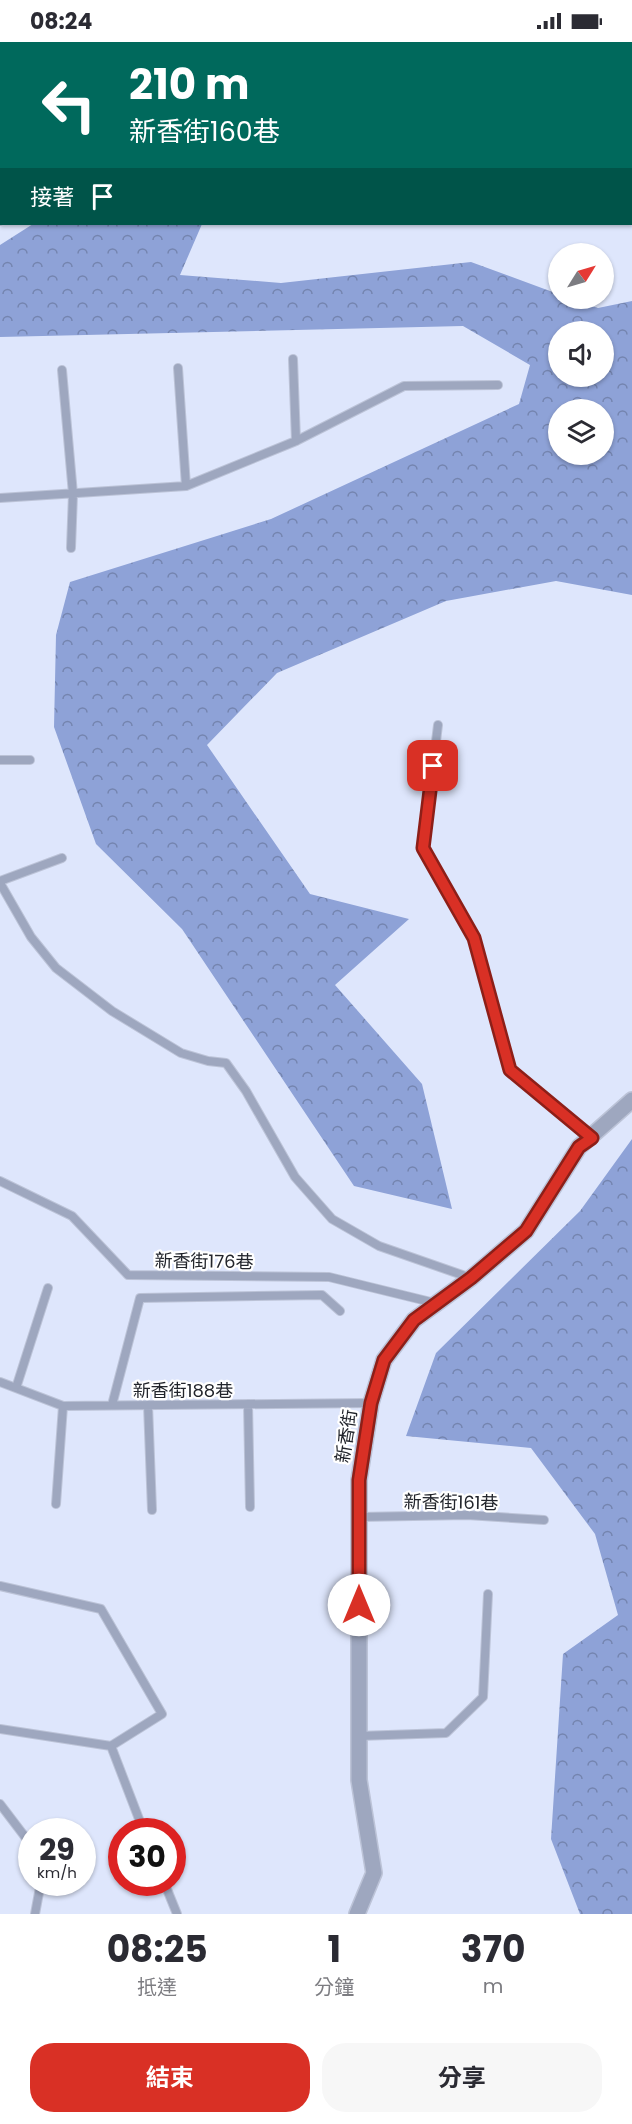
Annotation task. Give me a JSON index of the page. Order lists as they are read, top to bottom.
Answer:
{
  "streets": {
    "street": ["新香街"],
    "lane": ["新香街176巷", "新香街188巷", "新香街161巷"]
  },
  "crossings": [
    ["新香街176巷", "新香街"],
    ["新香街188巷", "新香街"],
    ["新香街", "新香街161巷"]
  ],
  "north": "top right",
  "page": {
    "status": "08:24",
    "turn": ["210 m", "新香街160巷"],
    "then": "接著",
    "speed": "29 km/h",
    "limit": "30",
    "eta": [
      "08:25",
      "抵達",
      "1",
      "分鐘",
      "370",
      "m"
    ],
    "buttons": ["結束", "分享"]
  }
}
